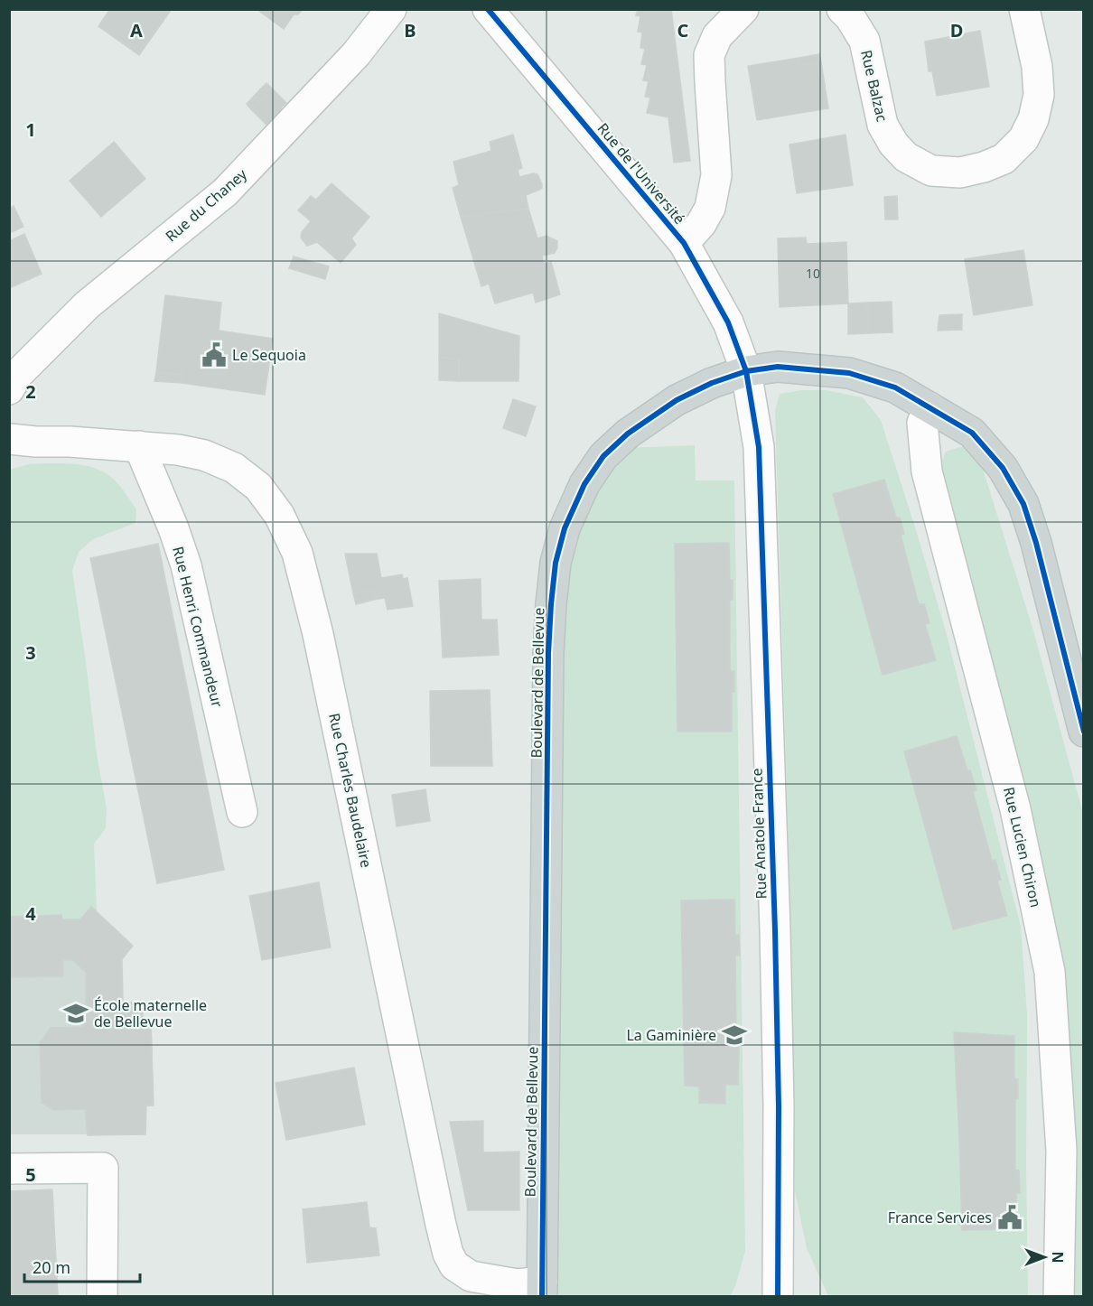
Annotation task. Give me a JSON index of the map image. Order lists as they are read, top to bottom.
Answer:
{
  "streets": {
    "main road": ["Boulevard de Bellevue"],
    "street": [
      "Rue Balzac",
      "Rue de l'Université",
      "Rue du Chaney",
      "Rue Henri Commandeur",
      "Rue Charles Baudelaire",
      "Rue Anatole France",
      "Rue Lucien Chiron"
    ]
  },
  "crossings": [
    ["Rue de l'Université", "Boulevard de Bellevue"],
    ["Rue de l'Université", "Rue Anatole France"],
    ["Rue Henri Commandeur", "Rue Charles Baudelaire"],
    ["Boulevard de Bellevue", "Rue Charles Baudelaire"],
    ["Boulevard de Bellevue", "Rue Anatole France"],
    ["Boulevard de Bellevue", "Rue Lucien Chiron"]
  ],
  "places": {
    "public building": ["Le Sequoia", "France Services"],
    "school or university": ["École maternelle de Bellevue", "La Gaminière"]
  },
  "house_numbers": ["10"],
  "scale_bar": "20 m",
  "north": "right",
  "grid": {
    "columns": [
      "A",
      "B",
      "C",
      "D"
    ],
    "rows": [
      "1",
      "2",
      "3",
      "4",
      "5"
    ]
  }
}
